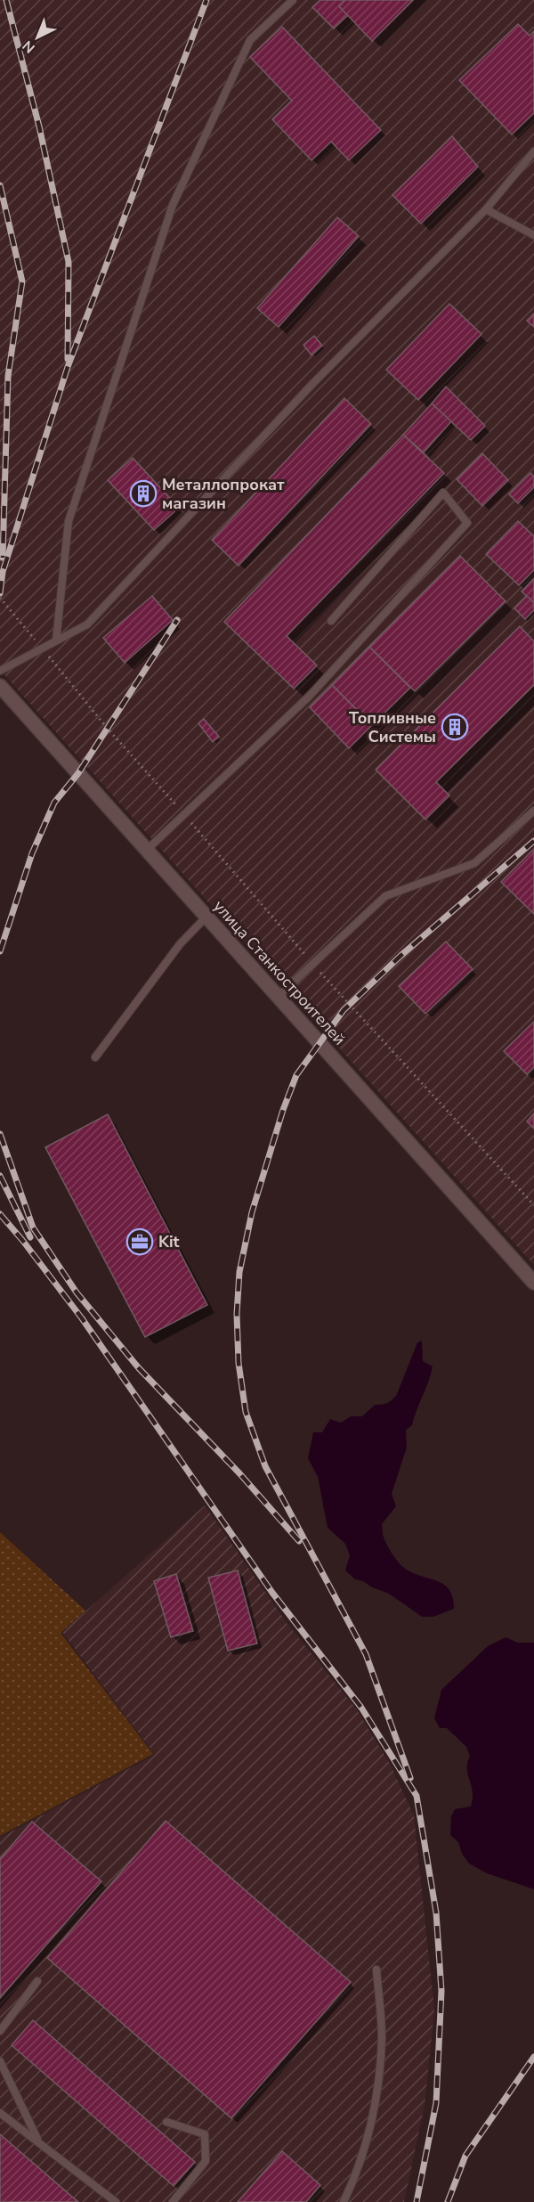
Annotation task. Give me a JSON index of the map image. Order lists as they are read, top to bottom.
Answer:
{
  "streets": {
    "main road": ["улица Станкостроителей"]
  },
  "places": {
    "building": ["Металлопрокат магазин", "Топливные Системы"],
    "office": ["Kit"]
  },
  "north": "bottom left"
}
